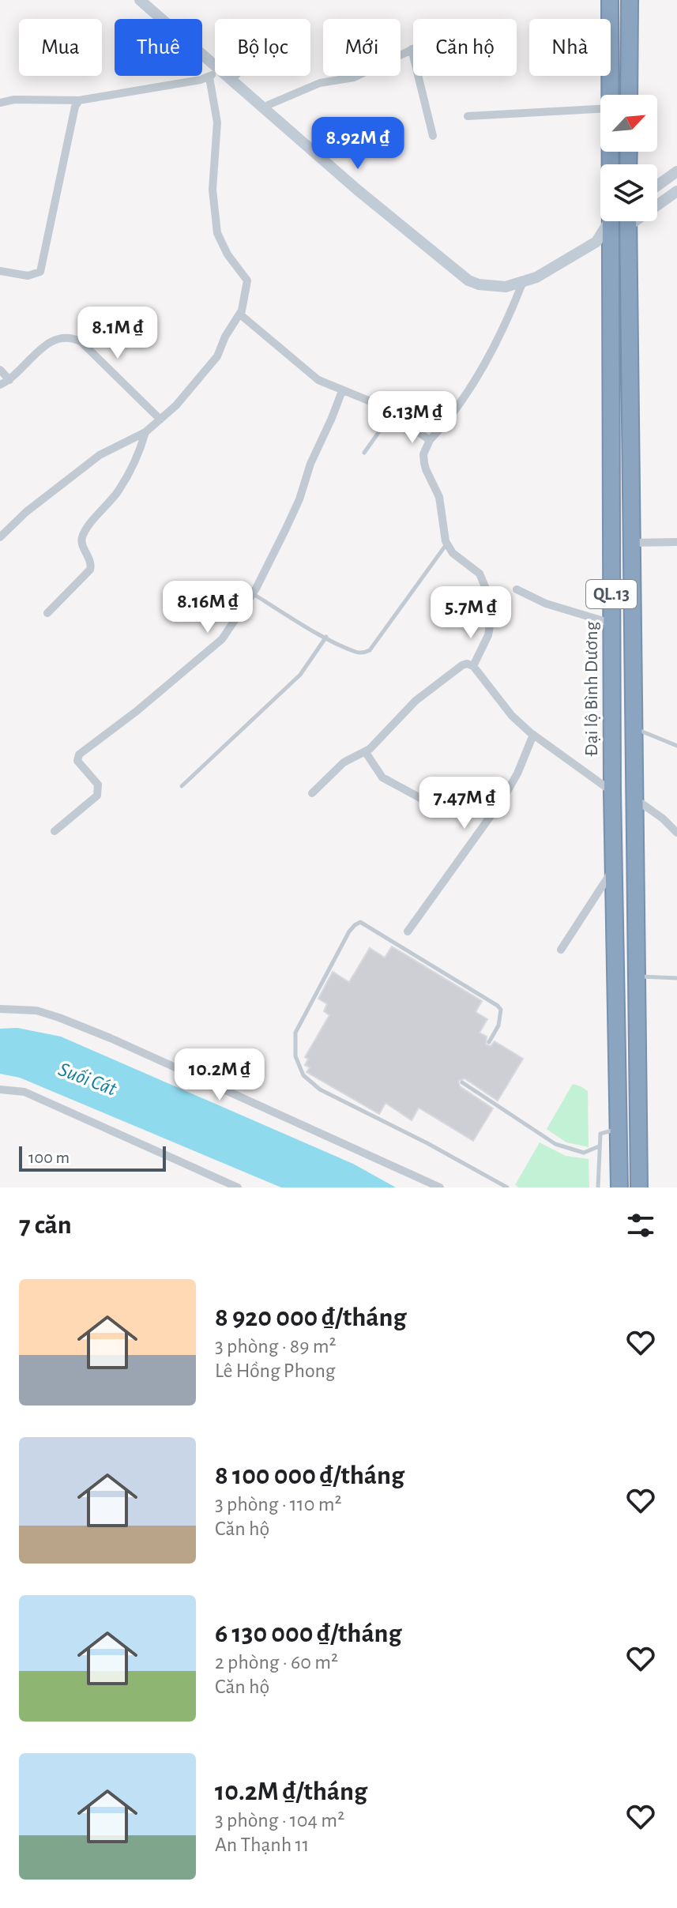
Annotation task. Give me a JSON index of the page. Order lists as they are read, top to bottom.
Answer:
{
  "streets": {
    "highway": ["QL.13", "Đại lộ Bình Dương"]
  },
  "water": ["Suối Cát"],
  "scale_bar": "100 m",
  "north": "top right",
  "page": {
    "chip": [
      "Mua",
      "Thuê",
      "Bộ lọc",
      "Mới",
      "Căn hộ",
      "Nhà"
    ],
    "price": [
      "8.92M ₫",
      "8.1M ₫",
      "6.13M ₫",
      "8.16M ₫",
      "5.7M ₫",
      "7.47M ₫",
      "10.2M ₫"
    ],
    "scale": "100 m",
    "heading": "7 căn",
    "list": [
      {
        "name": "8 920 000 ₫/tháng",
        "note": "3 phòng · 89 m² · Lê Hồng Phong"
      },
      {
        "name": "8 100 000 ₫/tháng",
        "note": "3 phòng · 110 m² · Căn hộ"
      },
      {
        "name": "6 130 000 ₫/tháng",
        "note": "2 phòng · 60 m² · Căn hộ"
      },
      {
        "name": "10.2M ₫/tháng",
        "note": "3 phòng · 104 m² · An Thạnh 11"
      }
    ]
  }
}
